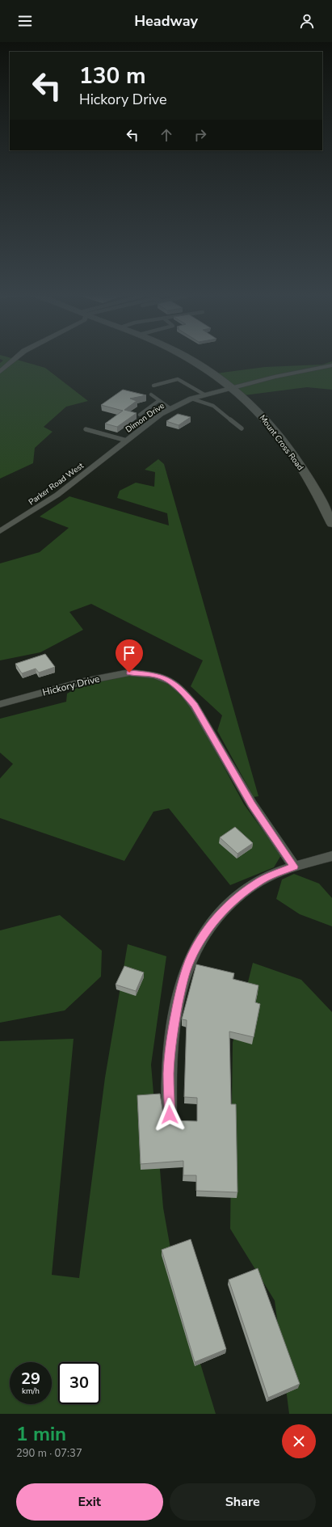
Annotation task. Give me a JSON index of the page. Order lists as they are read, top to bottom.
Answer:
{
  "streets": {
    "main road": ["Mount Cross Road"],
    "street": ["Dimon Drive", "Parker Road West", "Hickory Drive"]
  },
  "crossings": [
    ["Dimon Drive", "Mount Cross Road"],
    ["Dimon Drive", "Parker Road West"]
  ],
  "page": {
    "header": "Headway",
    "turn": ["130 m", "Hickory Drive"],
    "speed": "29 km/h",
    "limit": "30",
    "heading": ["1 min", "290 m · 07:37"],
    "buttons": ["Exit", "Share"]
  }
}
